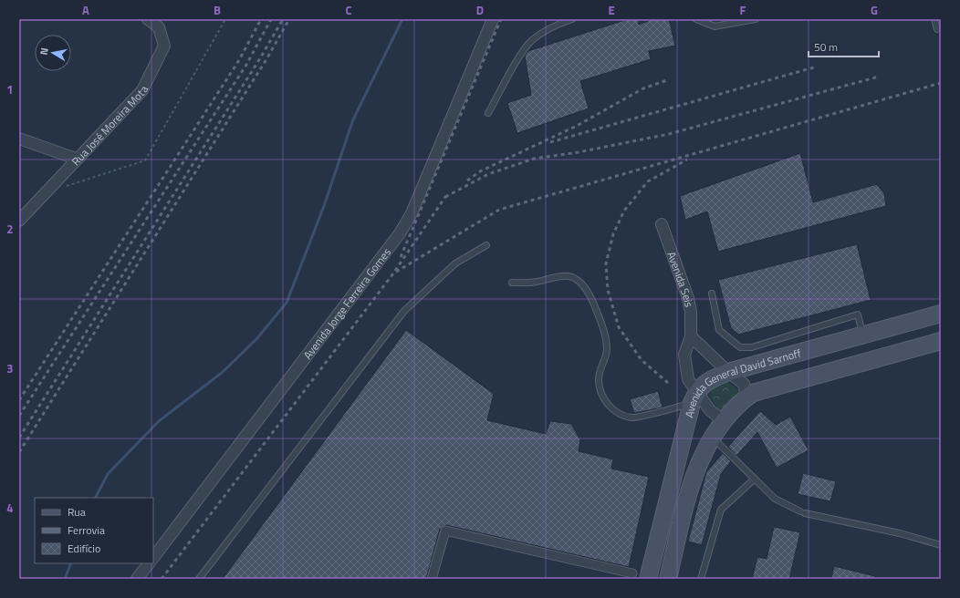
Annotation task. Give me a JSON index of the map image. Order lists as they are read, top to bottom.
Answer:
{
  "streets": {
    "main road": ["Avenida General David Sarnoff"],
    "street": ["Rua José Moreira Mota", "Avenida Seis", "Avenida Jorge Ferreira Gomes"]
  },
  "crossings": [
    ["Avenida Seis", "Avenida General David Sarnoff"]
  ],
  "legend": ["Rua", "Ferrovia", "Edifício"],
  "scale_bar": "50 m",
  "north": "left",
  "grid": {
    "columns": [
      "A",
      "B",
      "C",
      "D",
      "E",
      "F",
      "G"
    ],
    "rows": [
      "1",
      "2",
      "3",
      "4"
    ]
  }
}
